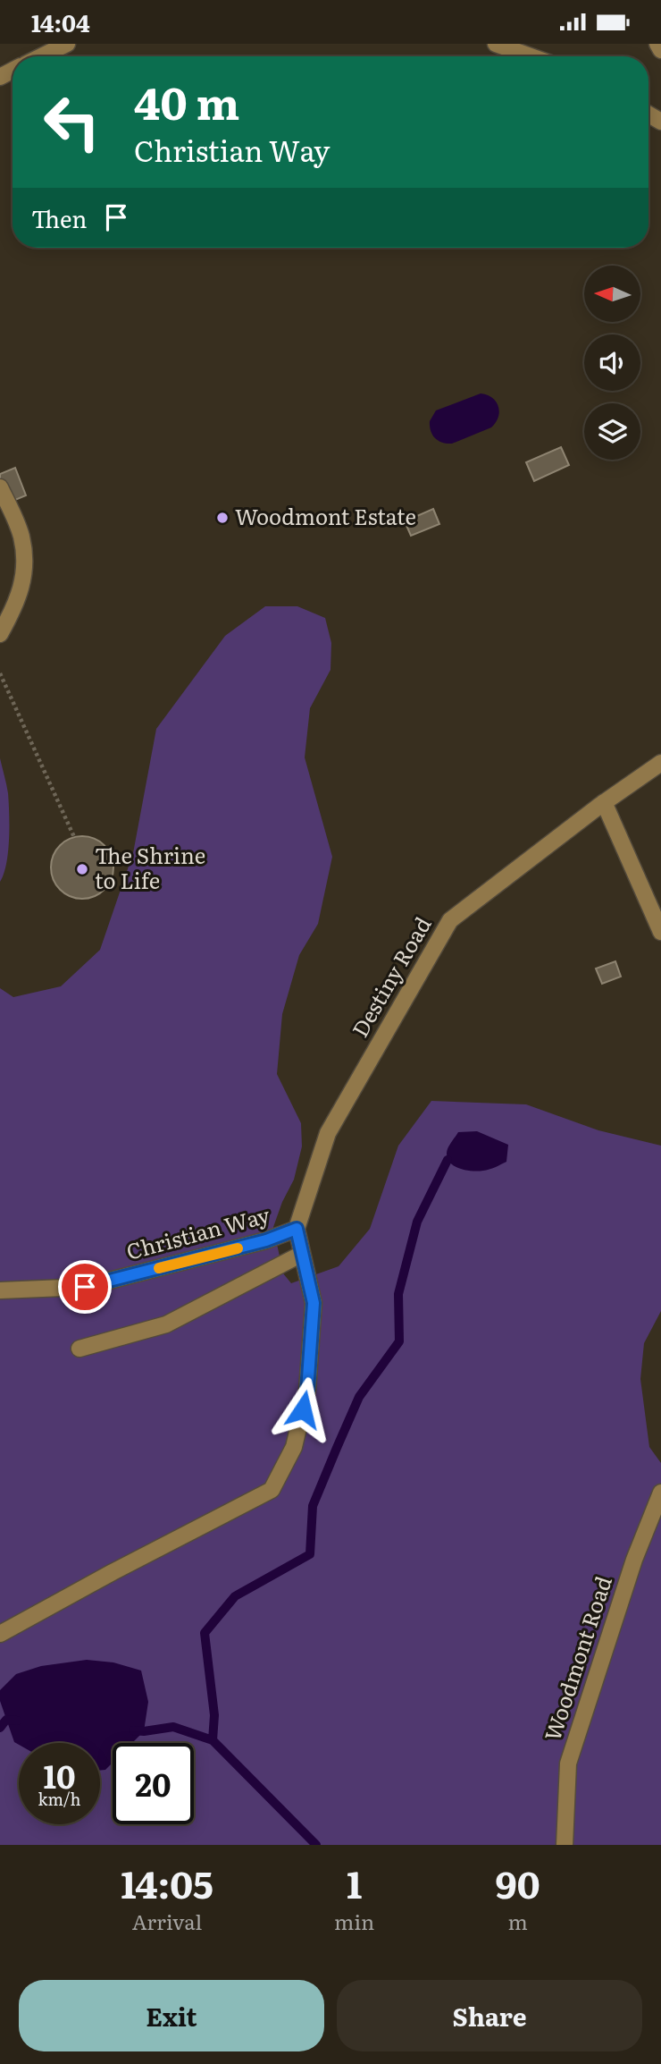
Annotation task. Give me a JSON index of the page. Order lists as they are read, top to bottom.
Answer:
{
  "streets": {
    "street": ["Destiny Road", "Christian Way", "Woodmont Road"]
  },
  "crossings": [
    ["Destiny Road", "Christian Way"]
  ],
  "places": ["Woodmont Estate", "The Shrine to Life"],
  "north": "left",
  "page": {
    "status": "14:04",
    "turn": ["40 m", "Christian Way"],
    "then": "Then",
    "speed": "10 km/h",
    "limit": "20",
    "eta": [
      "14:05",
      "Arrival",
      "1",
      "min",
      "90",
      "m"
    ],
    "buttons": ["Exit", "Share"]
  }
}
